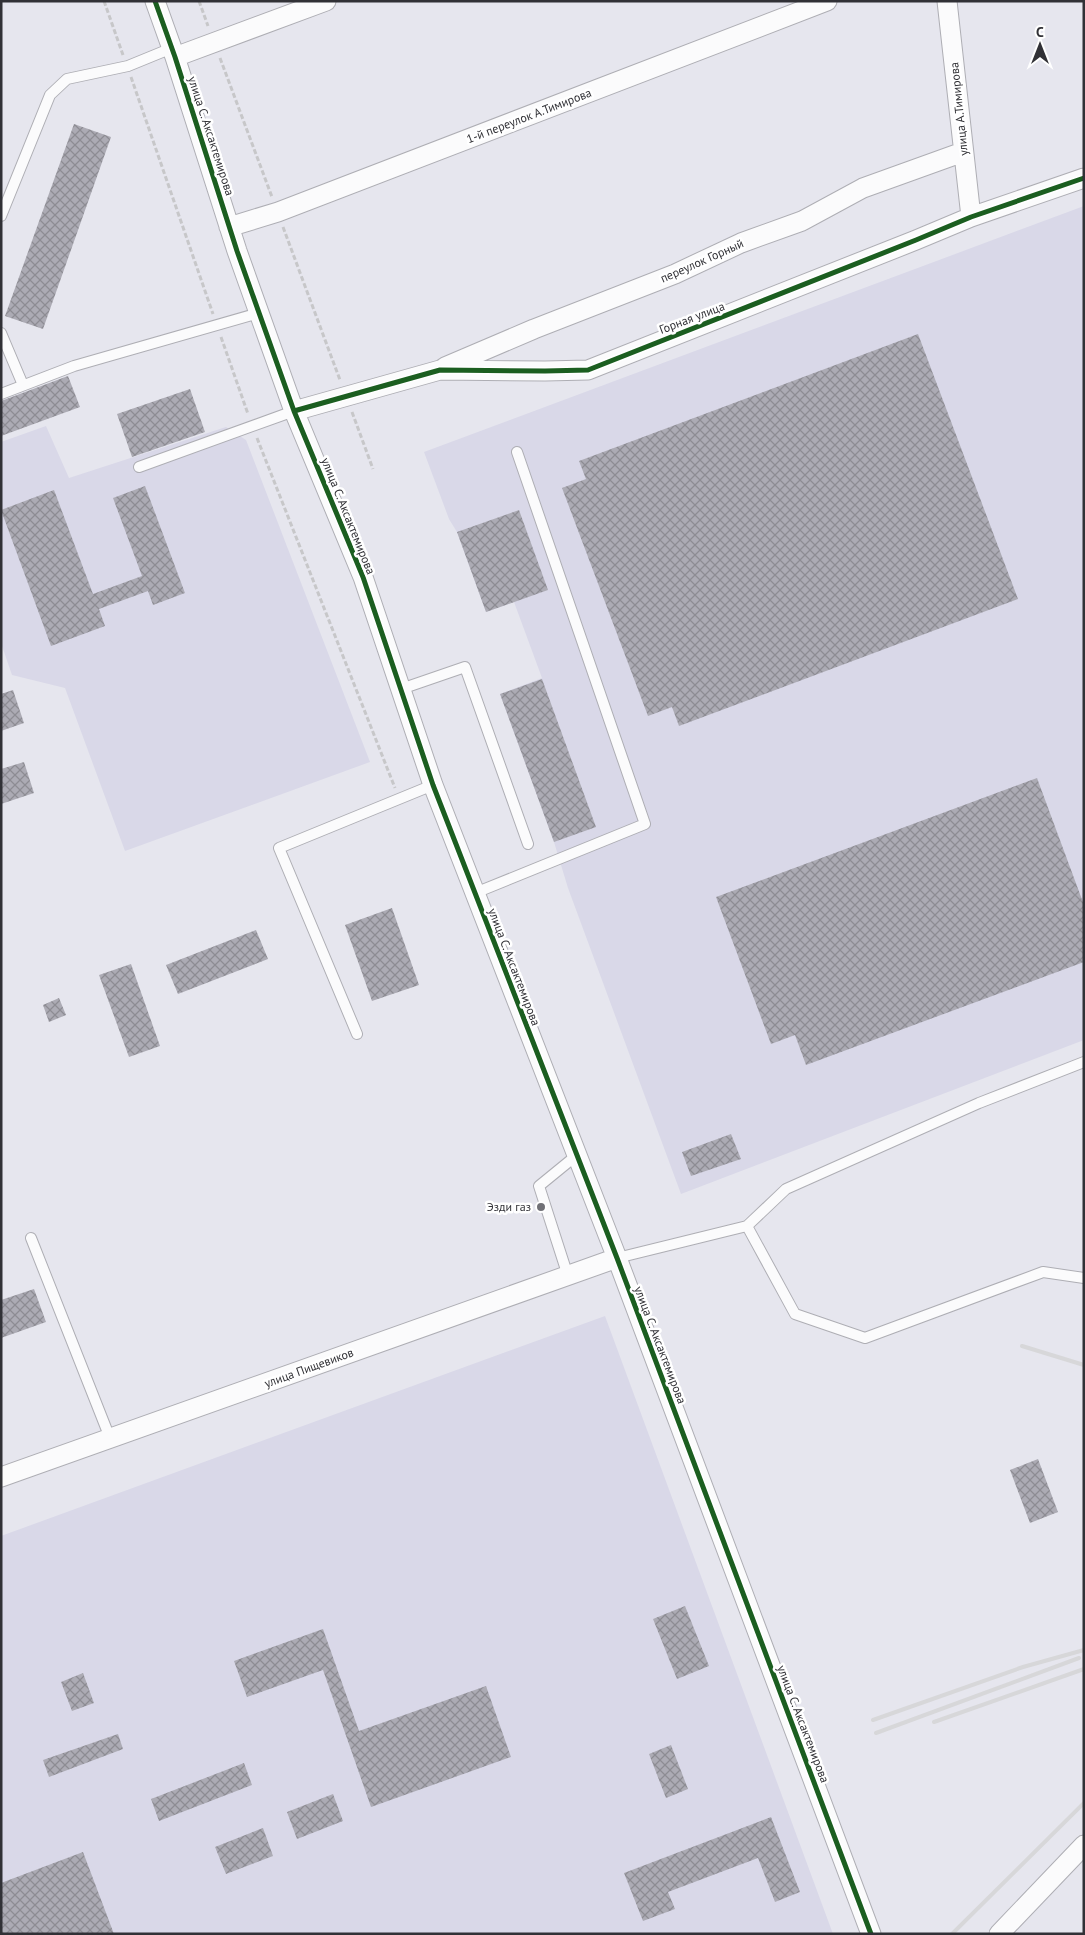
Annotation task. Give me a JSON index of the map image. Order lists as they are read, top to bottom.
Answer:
{
  "streets": {
    "street": [
      "улица А.Тимирова",
      "1-й переулок А.Тимирова",
      "улица С. Аксактемирова",
      "переулок Горный",
      "Горная улица",
      "улица Пищевиков"
    ]
  },
  "crossings": [
    ["улица А.Тимирова", "переулок Горный"],
    ["улица А.Тимирова", "Горная улица"],
    ["1-й переулок А.Тимирова", "улица С. Аксактемирова"],
    ["улица С. Аксактемирова", "Горная улица"],
    ["улица С. Аксактемирова", "улица Пищевиков"],
    ["переулок Горный", "Горная улица"]
  ],
  "places": ["Эзди газ"],
  "north": "top"
}
